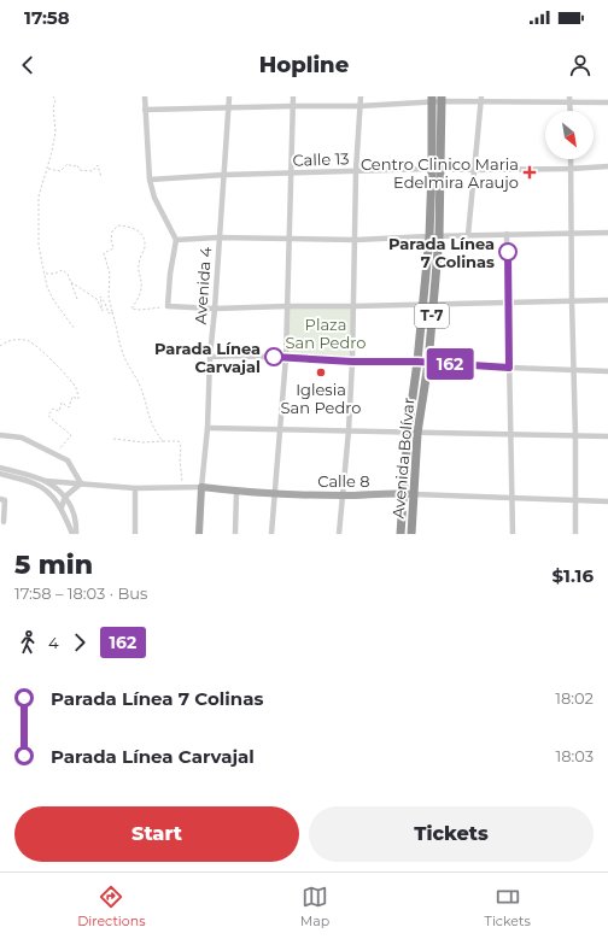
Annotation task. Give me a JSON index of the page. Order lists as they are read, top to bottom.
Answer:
{
  "streets": {
    "highway": ["T-7", "Avenida Bolívar"],
    "main road": ["Avenida 4", "Calle 8"],
    "street": ["Calle 13"]
  },
  "crossings": [
    ["Calle 13", "Avenida 4"],
    ["Calle 13", "Avenida Bolívar"],
    ["Avenida 4", "Calle 8"],
    ["Avenida Bolívar", "Calle 8"]
  ],
  "parks": ["Plaza San Pedro"],
  "places": {
    "health": ["Centro Clinico Maria Edelmira Araujo"],
    "other": ["Parada Línea 7 Colinas", "Parada Línea Carvajal", "Iglesia San Pedro"]
  },
  "lines": ["bus line 162"],
  "north": "bottom right",
  "page": {
    "status": "17:58",
    "header": "Hopline",
    "on_map": "162",
    "heading": ["5 min", "17:58 – 18:03 · Bus", "$1.16"],
    "legs": ["4", "162"],
    "list": [
      {
        "name": "Parada Línea 7 Colinas",
        "value": "18:02"
      },
      {
        "name": "Parada Línea Carvajal",
        "value": "18:03"
      }
    ],
    "buttons": ["Start", "Tickets"],
    "tabs": ["Directions", "Map", "Tickets"]
  }
}
